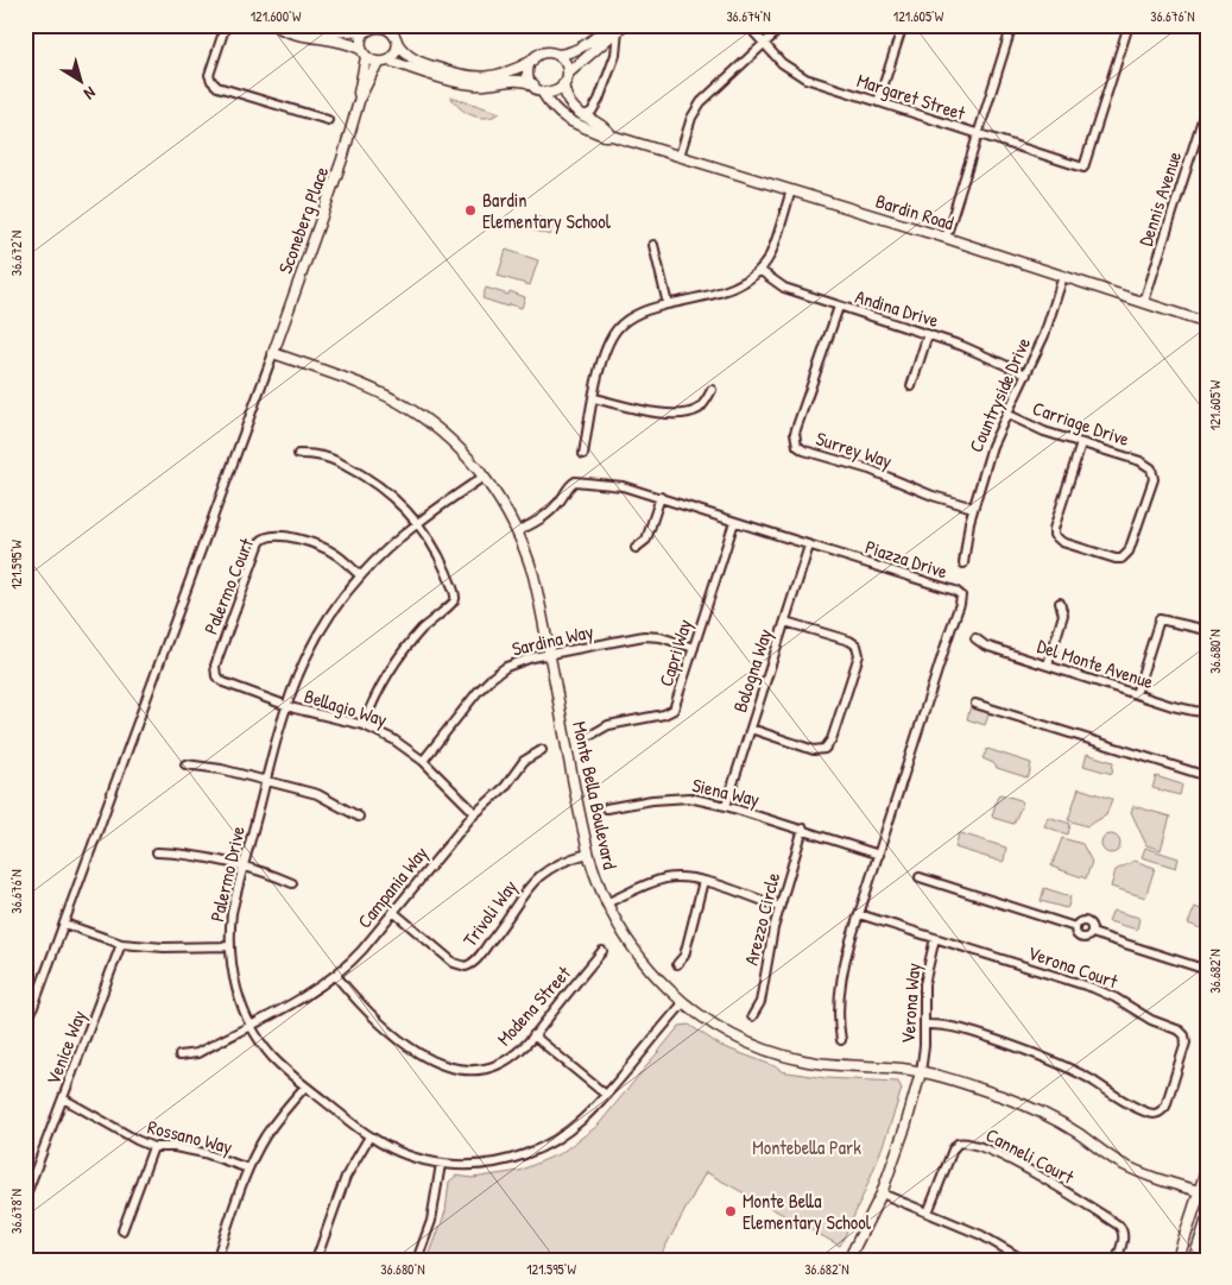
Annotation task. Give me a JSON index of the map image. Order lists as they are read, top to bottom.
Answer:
{
  "streets": {
    "street": [
      "Margaret Street",
      "Dennis Avenue",
      "Bardin Road",
      "Sconeberg Place",
      "Andina Drive",
      "Countryside Drive",
      "Carriage Drive",
      "Surrey Way",
      "Piazza Drive",
      "Palermo Court",
      "Sardina Way",
      "Capri Way",
      "Del Monte Avenue",
      "Bologna Way",
      "Bellagio Way",
      "Siena Way",
      "Monte Bella Boulevard",
      "Palermo Drive",
      "Campania Way",
      "Trivoli Way",
      "Arezzo Circle",
      "Verona Court",
      "Verona Way",
      "Modena Street",
      "Venice Way",
      "Rossano Way",
      "Canneli Court"
    ]
  },
  "crossings": [
    ["Dennis Avenue", "Bardin Road"],
    ["Bardin Road", "Countryside Drive"],
    ["Sconeberg Place", "Monte Bella Boulevard"],
    ["Andina Drive", "Countryside Drive"],
    ["Andina Drive", "Surrey Way"],
    ["Countryside Drive", "Carriage Drive"],
    ["Countryside Drive", "Surrey Way"],
    ["Piazza Drive", "Capri Way"],
    ["Piazza Drive", "Bologna Way"],
    ["Piazza Drive", "Siena Way"],
    ["Piazza Drive", "Monte Bella Boulevard"],
    ["Piazza Drive", "Verona Court"],
    ["Palermo Court", "Bellagio Way"],
    ["Palermo Court", "Palermo Drive"],
    ["Sardina Way", "Capri Way"],
    ["Sardina Way", "Bellagio Way"],
    ["Sardina Way", "Monte Bella Boulevard"],
    ["Bologna Way", "Siena Way"],
    ["Bellagio Way", "Palermo Drive"],
    ["Bellagio Way", "Campania Way"],
    ["Siena Way", "Arezzo Circle"],
    ["Monte Bella Boulevard", "Palermo Drive"],
    ["Monte Bella Boulevard", "Trivoli Way"],
    ["Monte Bella Boulevard", "Verona Way"],
    ["Palermo Drive", "Campania Way"],
    ["Campania Way", "Trivoli Way"],
    ["Campania Way", "Modena Street"],
    ["Verona Court", "Verona Way"],
    ["Venice Way", "Rossano Way"]
  ],
  "parks": ["Montebella Park"],
  "places": ["Bardin Elementary School", "Monte Bella Elementary School"],
  "north": "bottom right",
  "coordinates": [
    "121.600°W",
    "36.674°N",
    "121.605°W",
    "36.676°N",
    "36.672°N",
    "121.595°W",
    "36.680°N",
    "36.682°N",
    "36.678°N"
  ]
}
